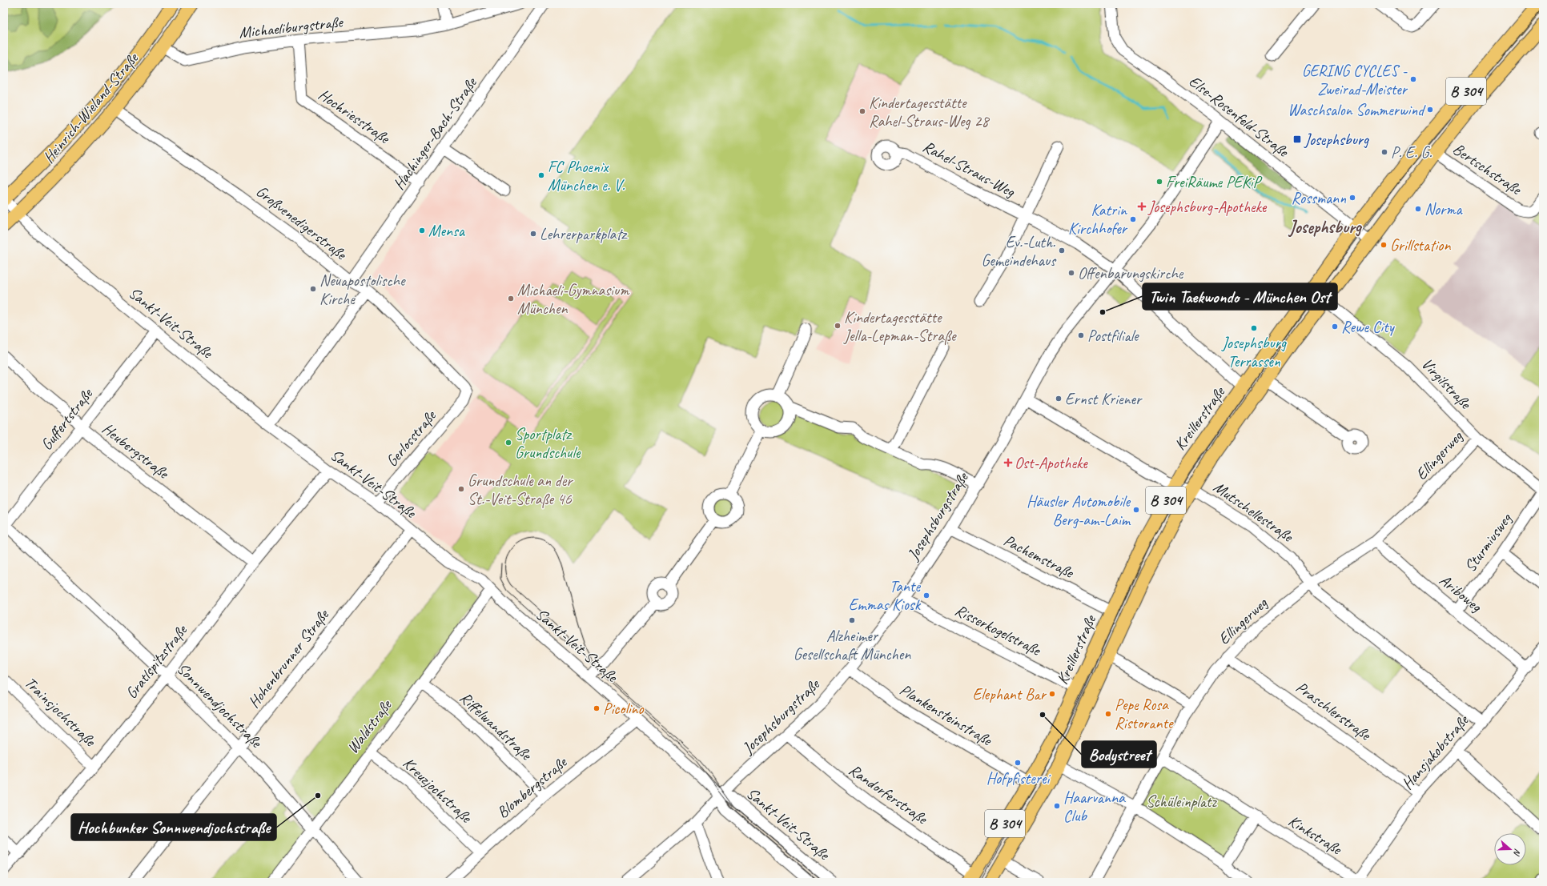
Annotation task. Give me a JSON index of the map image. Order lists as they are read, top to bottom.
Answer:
{
  "streets": {
    "main road": ["B 304", "Heinrich-Wieland-Straße", "Kreillerstraße"],
    "street": [
      "Michaeliburgstraße",
      "Hochriesstraße",
      "Else-Rosenfeld-Straße",
      "Hachinger-Bach-Straße",
      "Rahel-Straus-Weg",
      "Bertschstraße",
      "Großvenedigerstraße",
      "Sankt-Veit-Straße",
      "Virgilstraße",
      "Guffertstraße",
      "Gerlosstraße",
      "Heubergstraße",
      "Ellingerweg",
      "Mutschellestraße",
      "Josephsburgstraße",
      "Sturmiusweg",
      "Pachemstraße",
      "Ariboweg",
      "Risserkogelstraße",
      "Hohenbrunner Straße",
      "Gratlspitzstraße",
      "Sonnwendjochstraße",
      "Praschlerstraße",
      "Trainsjochstraße",
      "Plankensteinstraße",
      "Riffelwandstraße",
      "Waldstraße",
      "Hansjakobstraße",
      "Blombergstraße",
      "Kreuzjochstraße",
      "Randorferstraße",
      "Kinkstraße"
    ]
  },
  "crossings": [
    ["Michaeliburgstraße", "Heinrich-Wieland-Straße"],
    ["Michaeliburgstraße", "Hochriesstraße"],
    ["Heinrich-Wieland-Straße", "Großvenedigerstraße"],
    ["Heinrich-Wieland-Straße", "Sankt-Veit-Straße"],
    ["Hochriesstraße", "Hachinger-Bach-Straße"],
    ["Else-Rosenfeld-Straße", "Kreillerstraße"],
    ["Else-Rosenfeld-Straße", "Josephsburgstraße"],
    ["Hachinger-Bach-Straße", "Großvenedigerstraße"],
    ["Rahel-Straus-Weg", "Kreillerstraße"],
    ["Rahel-Straus-Weg", "Josephsburgstraße"],
    ["Bertschstraße", "Kreillerstraße"],
    ["Großvenedigerstraße", "Gerlosstraße"],
    ["Sankt-Veit-Straße", "Guffertstraße"],
    ["Sankt-Veit-Straße", "Gerlosstraße"],
    ["Sankt-Veit-Straße", "Josephsburgstraße"],
    ["Sankt-Veit-Straße", "Hohenbrunner Straße"],
    ["Sankt-Veit-Straße", "Gratlspitzstraße"],
    ["Sankt-Veit-Straße", "Waldstraße"],
    ["Sankt-Veit-Straße", "Blombergstraße"],
    ["Virgilstraße", "Kreillerstraße"],
    ["Virgilstraße", "Ellingerweg"],
    ["Virgilstraße", "Sturmiusweg"],
    ["Kreillerstraße", "Mutschellestraße"],
    ["Kreillerstraße", "Pachemstraße"],
    ["Kreillerstraße", "Risserkogelstraße"],
    ["Kreillerstraße", "Plankensteinstraße"],
    ["Kreillerstraße", "Randorferstraße"],
    ["Guffertstraße", "Heubergstraße"],
    ["Guffertstraße", "Sonnwendjochstraße"],
    ["Heubergstraße", "Gratlspitzstraße"],
    ["Ellingerweg", "Mutschellestraße"],
    ["Ellingerweg", "Ariboweg"],
    ["Ellingerweg", "Praschlerstraße"],
    ["Mutschellestraße", "Josephsburgstraße"],
    ["Mutschellestraße", "Hansjakobstraße"],
    ["Josephsburgstraße", "Pachemstraße"],
    ["Josephsburgstraße", "Risserkogelstraße"],
    ["Josephsburgstraße", "Plankensteinstraße"],
    ["Josephsburgstraße", "Randorferstraße"],
    ["Sturmiusweg", "Ariboweg"],
    ["Ariboweg", "Hansjakobstraße"],
    ["Hohenbrunner Straße", "Sonnwendjochstraße"],
    ["Gratlspitzstraße", "Sonnwendjochstraße"],
    ["Gratlspitzstraße", "Trainsjochstraße"],
    ["Sonnwendjochstraße", "Waldstraße"],
    ["Praschlerstraße", "Hansjakobstraße"],
    ["Riffelwandstraße", "Waldstraße"],
    ["Riffelwandstraße", "Blombergstraße"],
    ["Waldstraße", "Kreuzjochstraße"],
    ["Hansjakobstraße", "Kinkstraße"],
    ["Blombergstraße", "Kreuzjochstraße"]
  ],
  "districts": ["Josephsburg"],
  "parks": ["Schüleinplatz"],
  "places": {
    "other": [
      "GERING CYCLES - Zweirad-Meister",
      "Waschsalon Sommerwind",
      "Kindertagesstätte Rahel-Straus-Weg 28",
      "P. E. G.",
      "FC Phoenix München e. V.",
      "FreiRäume PEKiP",
      "Rossmann",
      "Norma",
      "Katrin Kirchhofer",
      "Mensa",
      "Lehrerparkplatz",
      "Grillstation",
      "Ev.-Luth. Gemeindehaus",
      "Offenbarungskirche",
      "Neuapostolische Kirche",
      "Michaeli-Gymnasium München",
      "Twin Taekwondo - München Ost",
      "Kindertagesstätte Jella-Lepman-Straße",
      "Rewe City",
      "Josephsburg Terrassen",
      "Postfiliale",
      "Ernst Kriener",
      "Sportplatz Grundschule",
      "Grundschule an der St.-Veit-Straße 46",
      "Häusler Automobile Berg-am-Laim",
      "Tante Emmas Kiosk",
      "Alzheimer Gesellschaft München",
      "Elephant Bar",
      "Picolino",
      "Pepe Rosa Ristorante",
      "Bodystreet",
      "Hofpfisterei",
      "Hochbunker Sonnwendjochstraße",
      "Haarvanna Club"
    ],
    "transit": ["Josephsburg"],
    "health": ["Josephsburg-Apotheke", "Ost-Apotheke"]
  },
  "north": "right"
}
